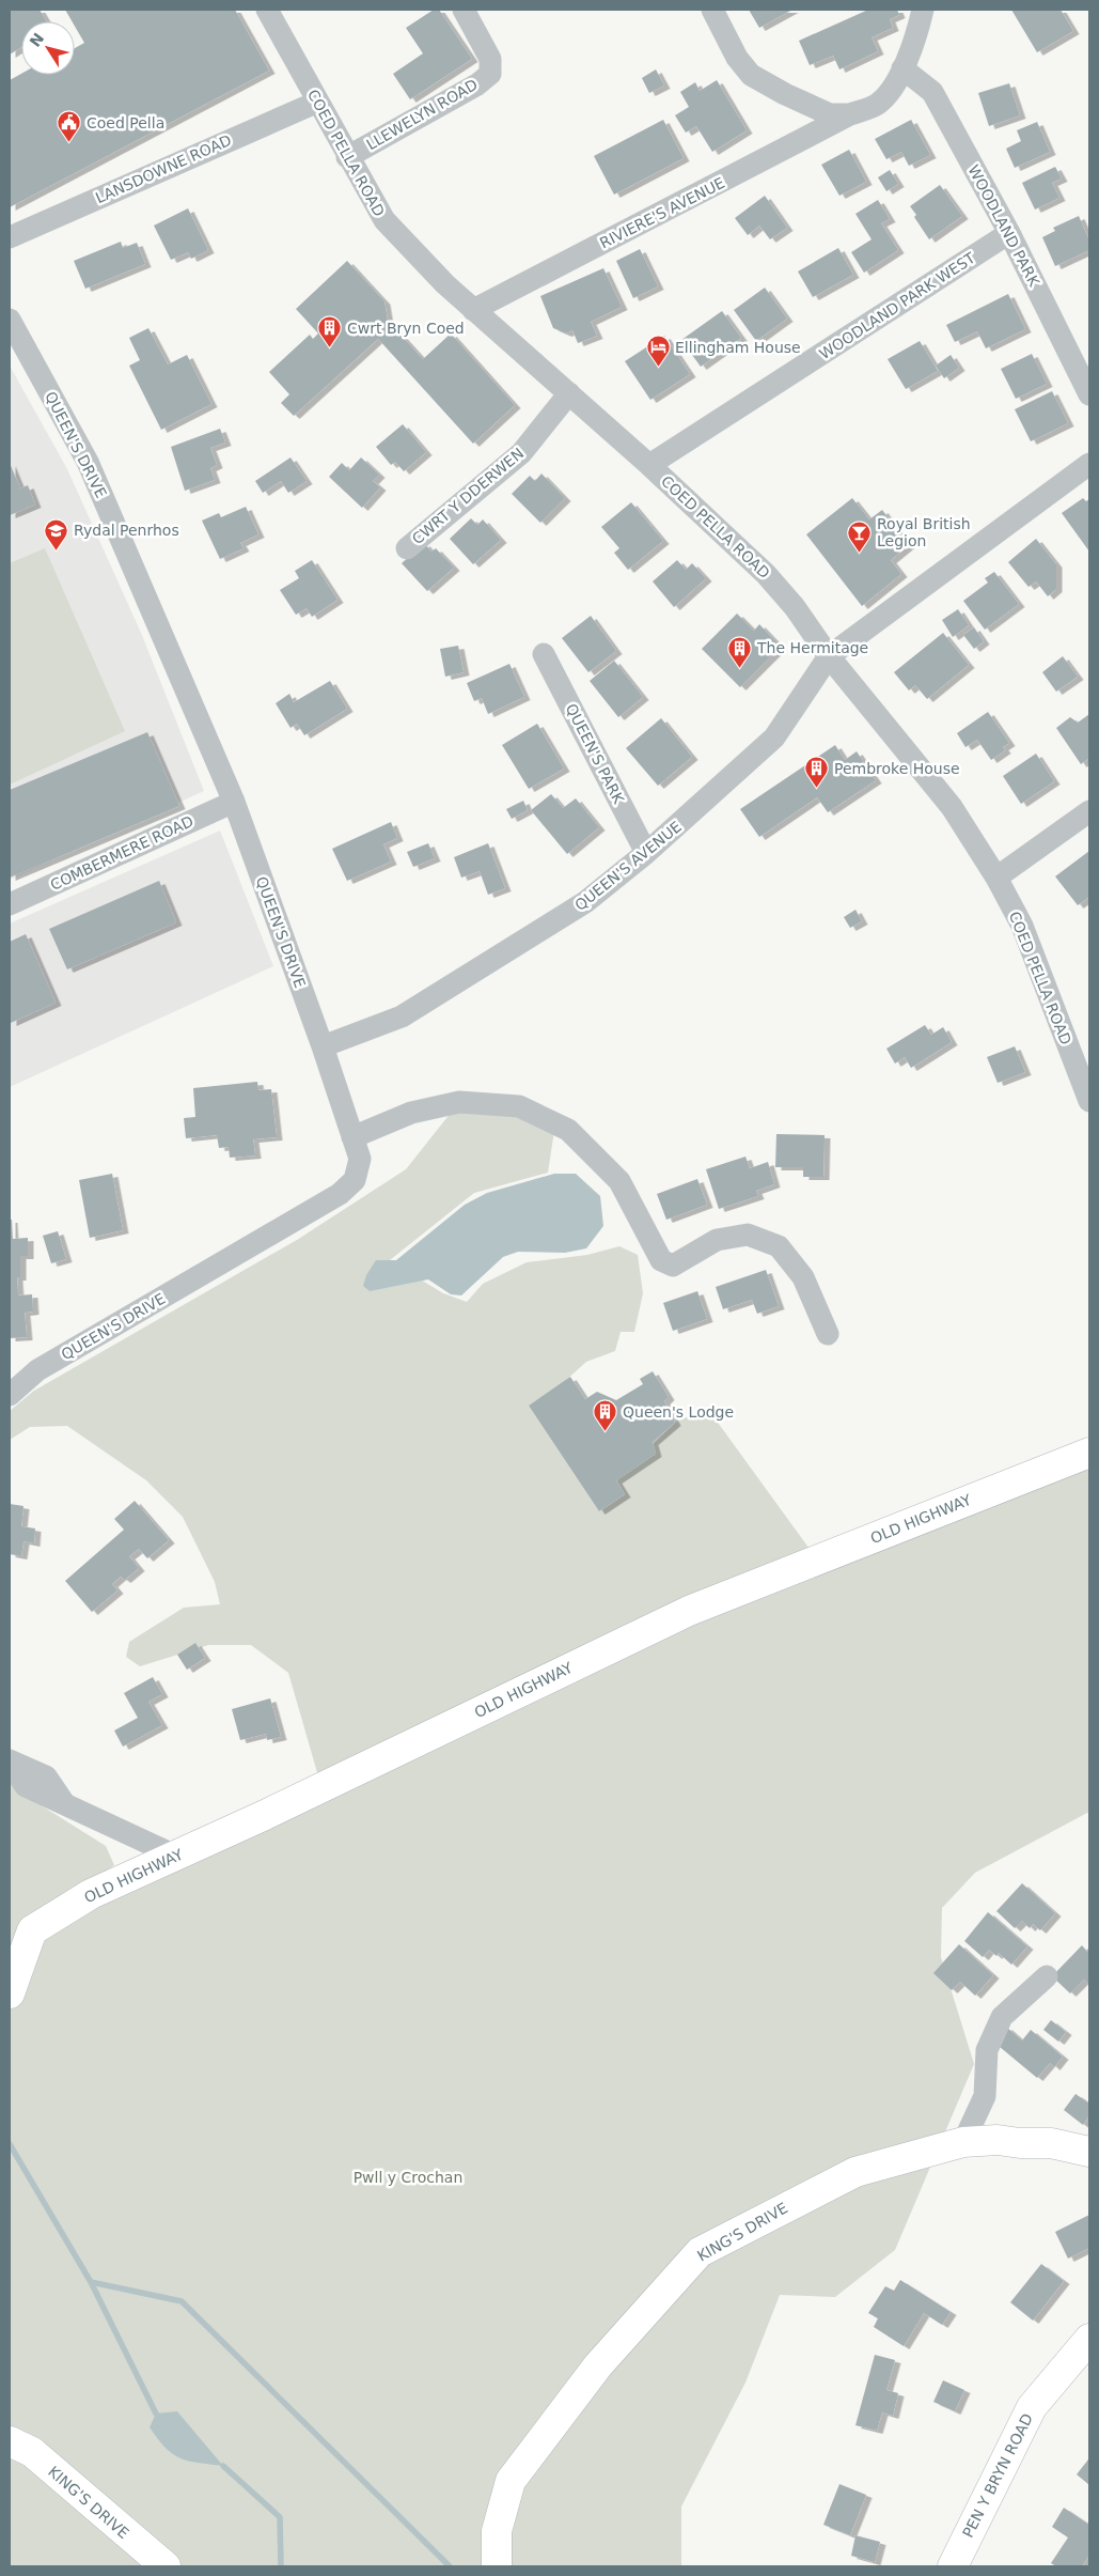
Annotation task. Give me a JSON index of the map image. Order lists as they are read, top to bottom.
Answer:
{
  "streets": {
    "main road": ["OLD HIGHWAY", "KING'S DRIVE", "PEN Y BRYN ROAD"],
    "street": [
      "LLEWELYN ROAD",
      "COED PELLA ROAD",
      "LANSDOWNE ROAD",
      "RIVIERE'S AVENUE",
      "WOODLAND PARK",
      "WOODLAND PARK WEST",
      "QUEEN'S DRIVE",
      "CWRT Y DDERWEN",
      "QUEEN'S PARK",
      "COMBERMERE ROAD",
      "QUEEN'S AVENUE"
    ]
  },
  "crossings": [
    ["LLEWELYN ROAD", "COED PELLA ROAD"],
    ["COED PELLA ROAD", "LANSDOWNE ROAD"],
    ["COED PELLA ROAD", "RIVIERE'S AVENUE"],
    ["COED PELLA ROAD", "WOODLAND PARK WEST"],
    ["COED PELLA ROAD", "CWRT Y DDERWEN"],
    ["COED PELLA ROAD", "QUEEN'S AVENUE"],
    ["RIVIERE'S AVENUE", "WOODLAND PARK"],
    ["WOODLAND PARK", "WOODLAND PARK WEST"],
    ["QUEEN'S DRIVE", "COMBERMERE ROAD"],
    ["QUEEN'S DRIVE", "QUEEN'S AVENUE"],
    ["QUEEN'S PARK", "QUEEN'S AVENUE"]
  ],
  "parks": ["Pwll y Crochan"],
  "places": {
    "public building": ["Coed Pella"],
    "building": [
      "Cwrt Bryn Coed",
      "The Hermitage",
      "Pembroke House",
      "Queen's Lodge"
    ],
    "hotel": ["Ellingham House"],
    "school or university": ["Rydal Penrhos"],
    "bar": ["Royal British Legion"]
  },
  "north": "top left"
}
